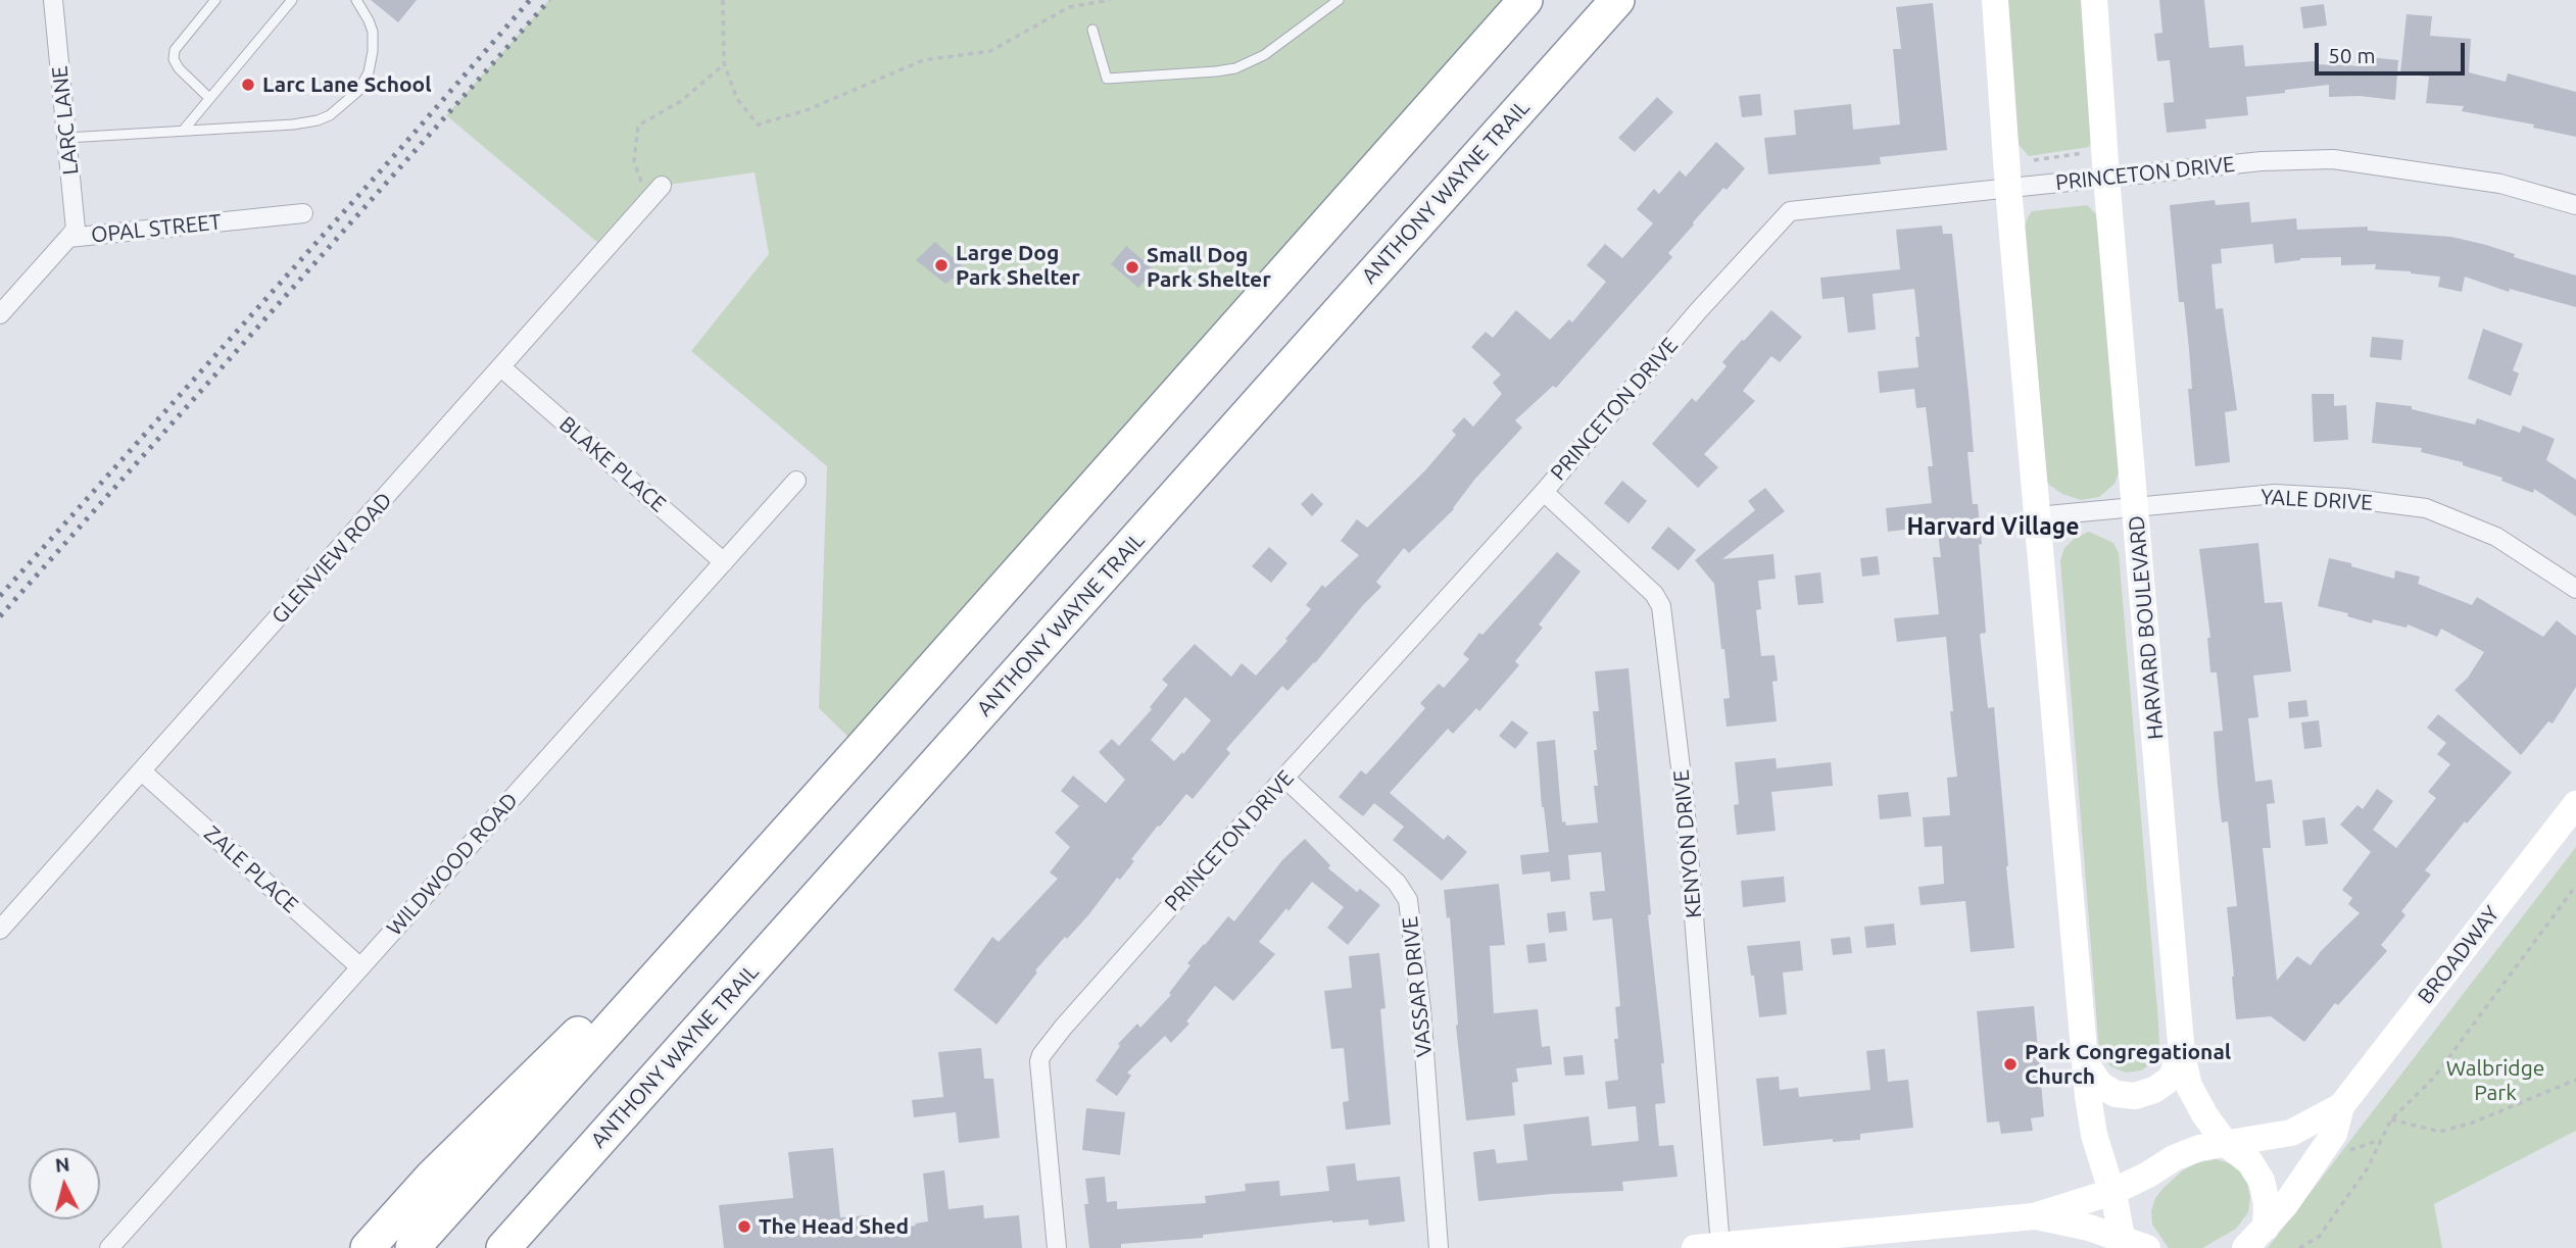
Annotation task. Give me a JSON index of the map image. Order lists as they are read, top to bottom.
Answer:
{
  "streets": {
    "highway": ["ANTHONY WAYNE TRAIL"],
    "street": [
      "LARC LANE",
      "PRINCETON DRIVE",
      "OPAL STREET",
      "BLAKE PLACE",
      "YALE DRIVE",
      "GLENVIEW ROAD",
      "HARVARD BOULEVARD",
      "KENYON DRIVE",
      "WILDWOOD ROAD",
      "ZALE PLACE",
      "BROADWAY",
      "VASSAR DRIVE"
    ]
  },
  "crossings": [
    ["LARC LANE", "OPAL STREET"],
    ["PRINCETON DRIVE", "HARVARD BOULEVARD"],
    ["PRINCETON DRIVE", "KENYON DRIVE"],
    ["PRINCETON DRIVE", "VASSAR DRIVE"],
    ["BLAKE PLACE", "GLENVIEW ROAD"],
    ["BLAKE PLACE", "WILDWOOD ROAD"],
    ["YALE DRIVE", "HARVARD BOULEVARD"],
    ["GLENVIEW ROAD", "ZALE PLACE"],
    ["HARVARD BOULEVARD", "BROADWAY"],
    ["WILDWOOD ROAD", "ZALE PLACE"]
  ],
  "districts": ["Harvard Village"],
  "parks": ["Walbridge Park"],
  "places": [
    "Larc Lane School",
    "Large Dog Park Shelter",
    "Small Dog Park Shelter",
    "Park Congregational Church",
    "The Head Shed"
  ],
  "scale_bar": "50 m",
  "north": "top"
}
